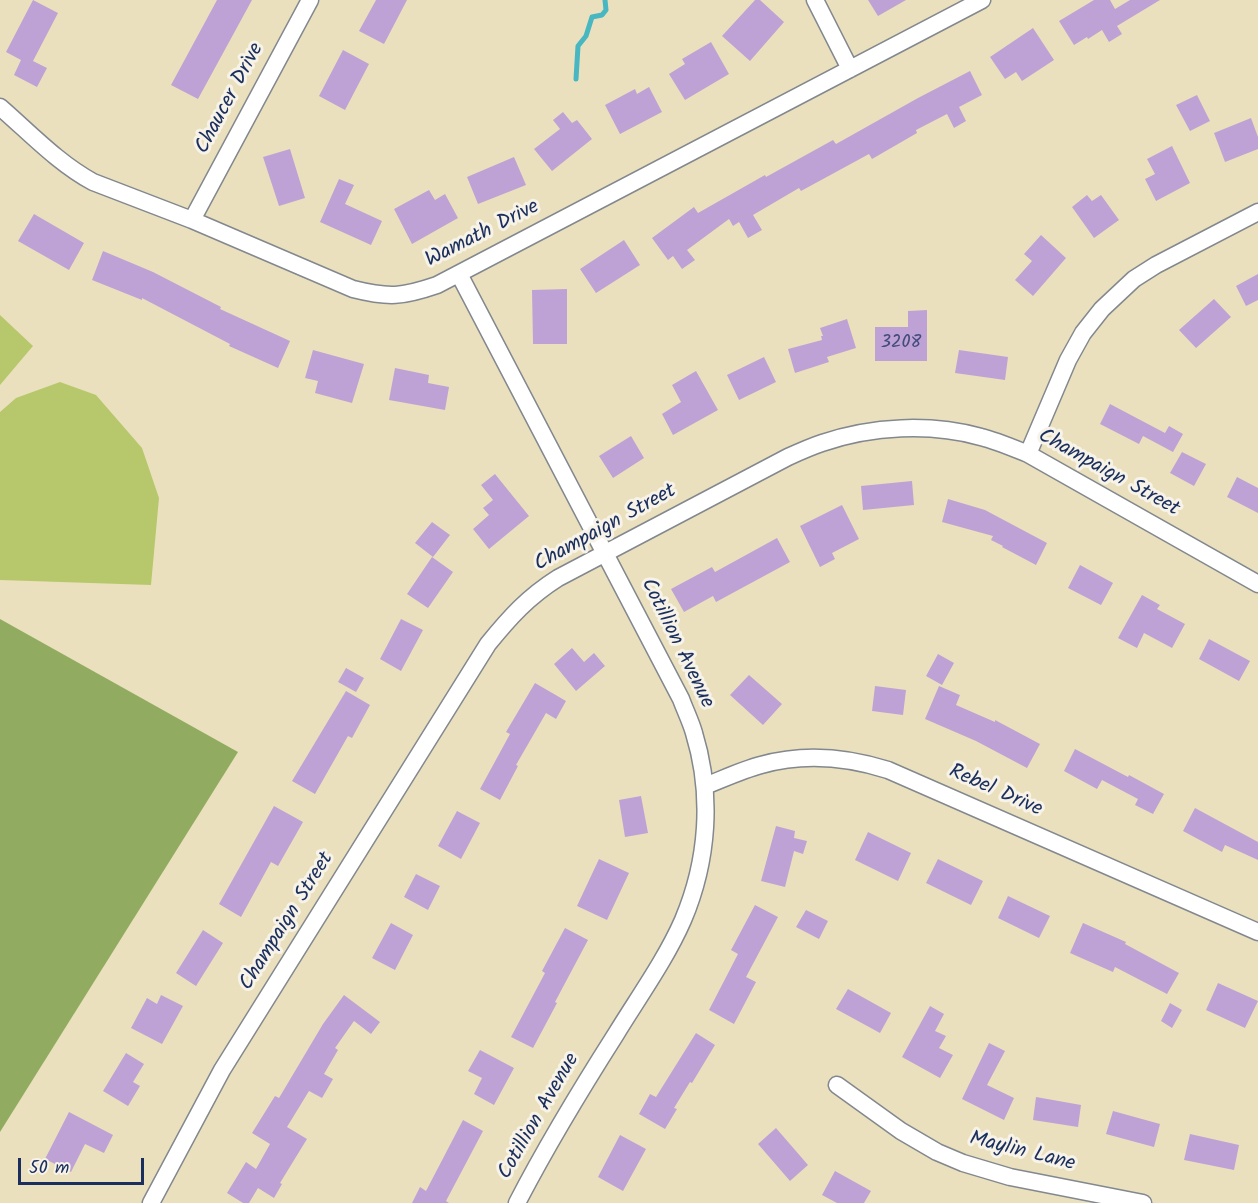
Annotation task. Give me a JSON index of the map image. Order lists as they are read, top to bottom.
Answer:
{
  "streets": {
    "street": [
      "Chaucer Drive",
      "Wamath Drive",
      "Champaign Street",
      "Cotillion Avenue",
      "Rebel Drive",
      "Maylin Lane"
    ]
  },
  "crossings": [
    ["Chaucer Drive", "Wamath Drive"],
    ["Wamath Drive", "Cotillion Avenue"],
    ["Champaign Street", "Cotillion Avenue"],
    ["Cotillion Avenue", "Rebel Drive"]
  ],
  "house_numbers": ["3208"],
  "scale_bar": "50 m"
}
